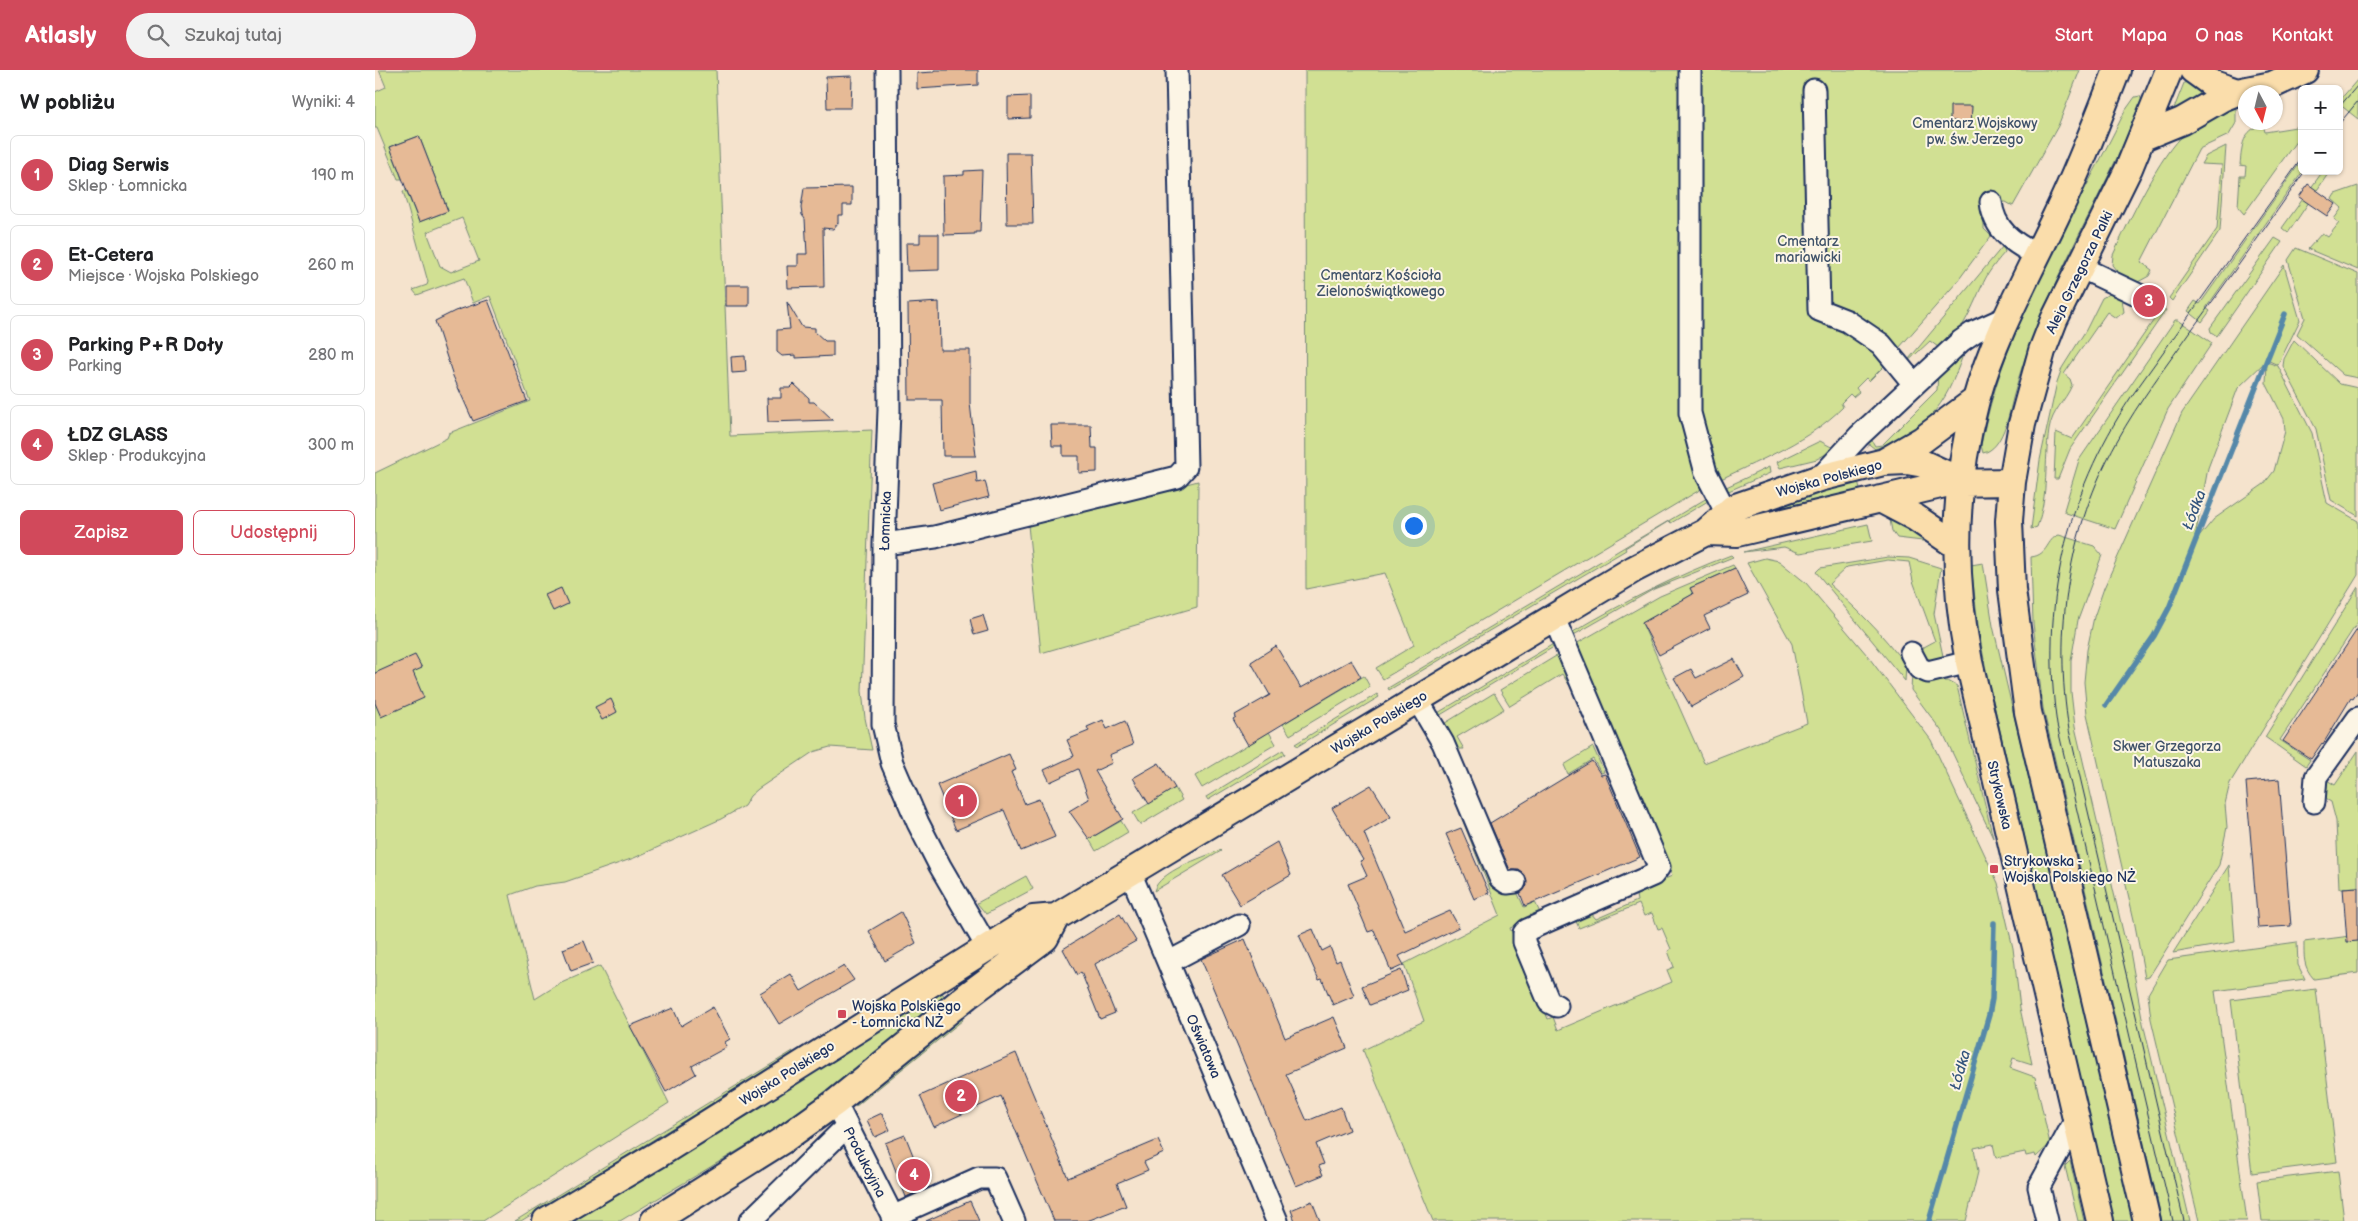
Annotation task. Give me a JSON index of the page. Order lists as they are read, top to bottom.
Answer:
{
  "streets": {
    "main road": ["Aleja Grzegorza Palki", "Wojska Polskiego", "Strykowska"],
    "street": ["Łomnicka", "Oświatowa", "Produkcyjna"]
  },
  "crossings": [
    ["Aleja Grzegorza Palki", "Wojska Polskiego"],
    ["Wojska Polskiego", "Łomnicka"],
    ["Wojska Polskiego", "Strykowska"],
    ["Wojska Polskiego", "Oświatowa"]
  ],
  "water": ["Łódka"],
  "parks": [
    "Cmentarz Wojskowy pw. św. Jerzego",
    "Cmentarz mariawicki",
    "Cmentarz Kościoła Zielonoświątkowego",
    "Skwer Grzegorza Matuszaka"
  ],
  "places": {
    "transit": ["Strykowska - Wojska Polskiego NŻ", "Wojska Polskiego - Łomnicka NŻ"]
  },
  "north": "bottom",
  "page": {
    "header": "Atlasly",
    "search": "Szukaj tutaj",
    "nav": [
      "Start",
      "Mapa",
      "O nas",
      "Kontakt"
    ],
    "heading": ["W pobliżu", "Wyniki: 4"],
    "map_buttons": ["+", "−"],
    "list": [
      {
        "mark": "1",
        "name": "Diag Serwis",
        "note": "Sklep · Łomnicka",
        "value": "190 m"
      },
      {
        "mark": "2",
        "name": "Et-Cetera",
        "note": "Miejsce · Wojska Polskiego",
        "value": "260 m"
      },
      {
        "mark": "3",
        "name": "Parking P+R Doły",
        "note": "Parking",
        "value": "280 m"
      },
      {
        "mark": "4",
        "name": "ŁDZ GLASS",
        "note": "Sklep · Produkcyjna",
        "value": "300 m"
      }
    ],
    "pins": [
      "3",
      "1",
      "2",
      "4"
    ],
    "buttons": ["Zapisz", "Udostępnij"]
  }
}
